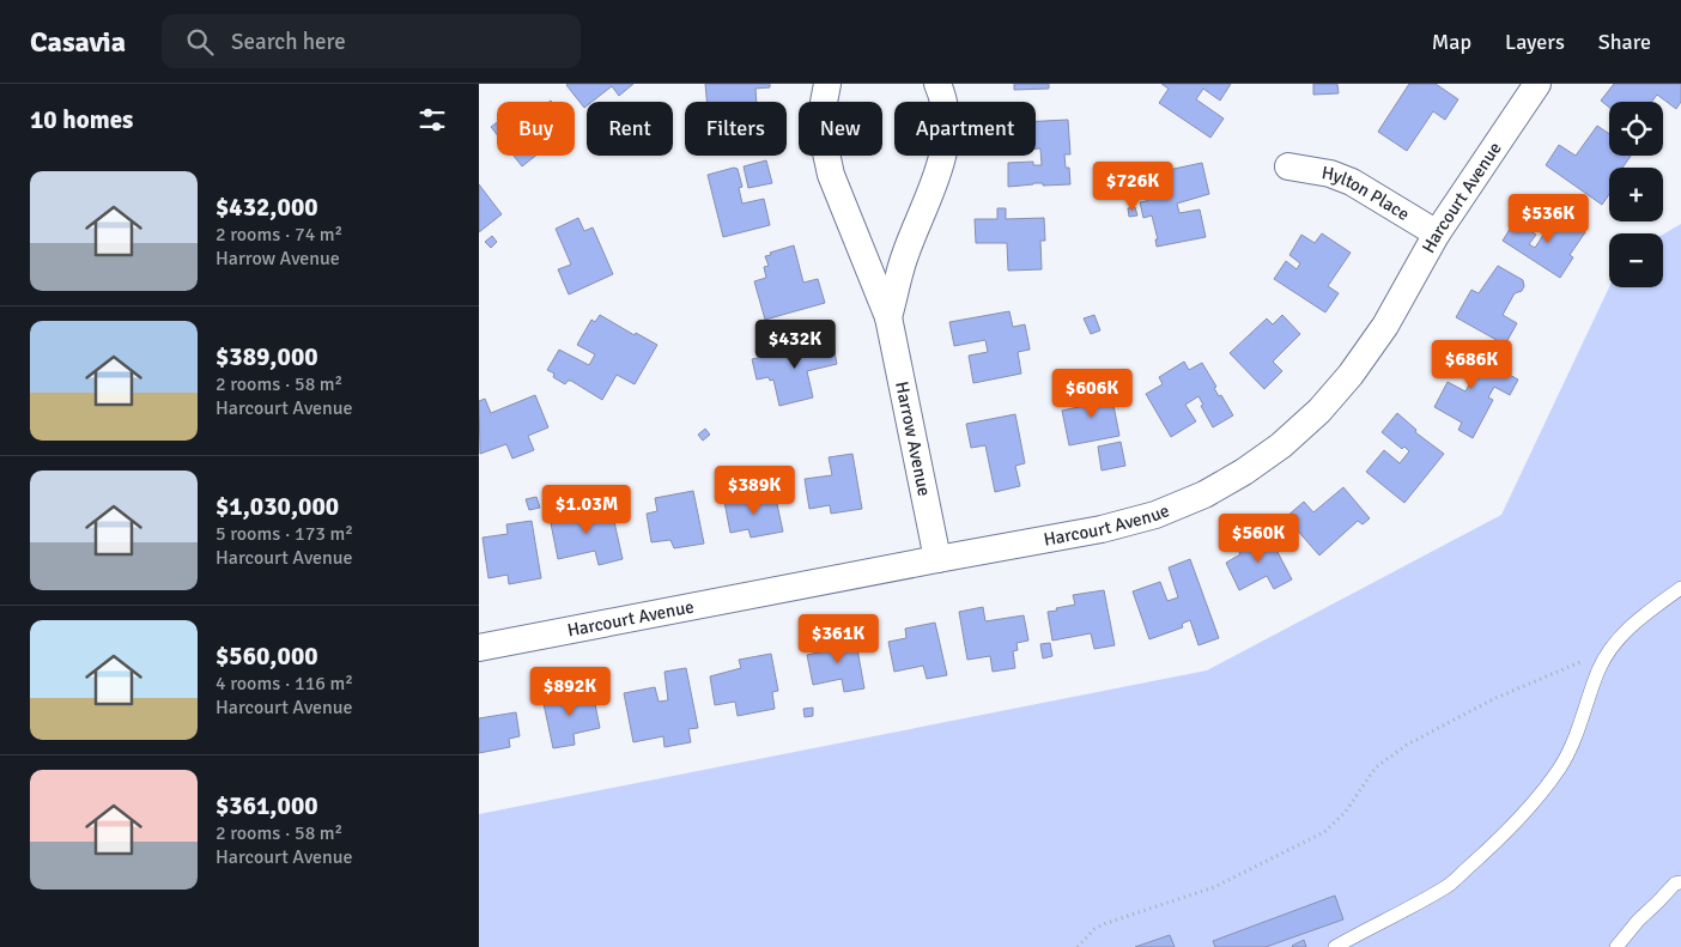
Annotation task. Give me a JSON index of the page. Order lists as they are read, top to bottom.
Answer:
{
  "streets": {
    "street": ["Hylton Place", "Harcourt Avenue", "Harrow Avenue"]
  },
  "crossings": [
    ["Hylton Place", "Harcourt Avenue"],
    ["Harcourt Avenue", "Harrow Avenue"]
  ],
  "page": {
    "header": "Casavia",
    "search": "Search here",
    "nav": ["Map", "Layers", "Share"],
    "heading": "10 homes",
    "map_buttons": ["+", "−"],
    "chip": [
      "Buy",
      "Rent",
      "Filters",
      "New",
      "Apartment"
    ],
    "list": [
      {
        "name": "$432,000",
        "note": "2 rooms · 74 m² · Harrow Avenue"
      },
      {
        "name": "$389,000",
        "note": "2 rooms · 58 m² · Harcourt Avenue"
      },
      {
        "name": "$1,030,000",
        "note": "5 rooms · 173 m² · Harcourt Avenue"
      },
      {
        "name": "$560,000",
        "note": "4 rooms · 116 m² · Harcourt Avenue"
      },
      {
        "name": "$361,000",
        "note": "2 rooms · 58 m² · Harcourt Avenue"
      }
    ],
    "price": [
      "$726K",
      "$536K",
      "$432K",
      "$686K",
      "$606K",
      "$389K",
      "$1.03M",
      "$560K",
      "$361K",
      "$892K"
    ]
  }
}
